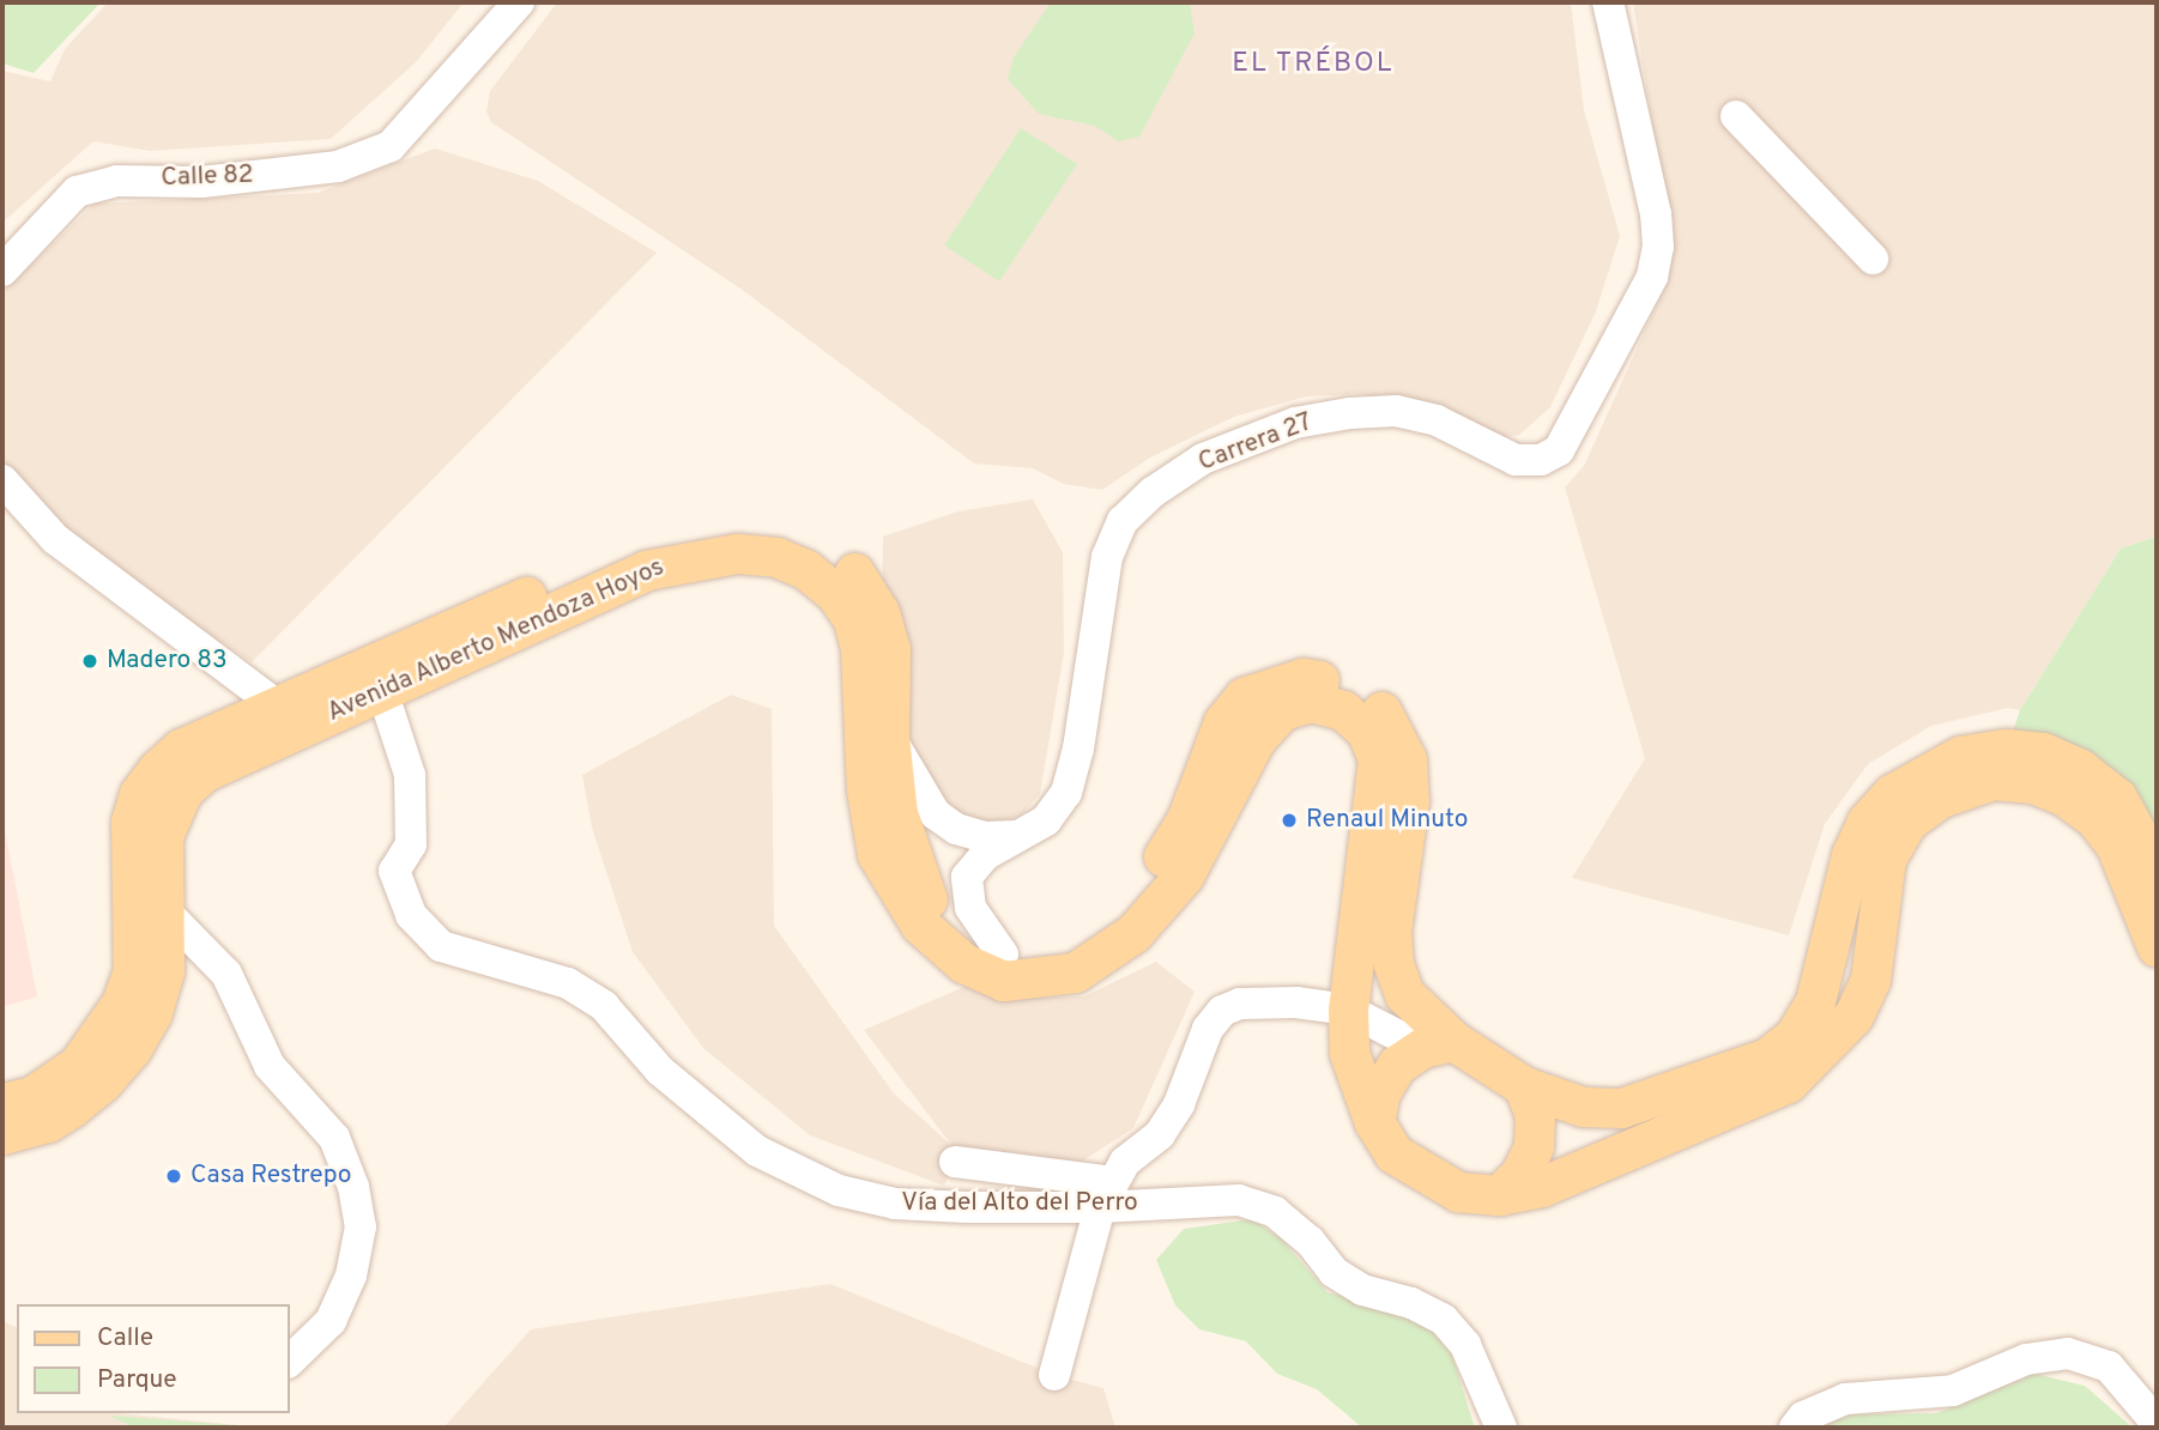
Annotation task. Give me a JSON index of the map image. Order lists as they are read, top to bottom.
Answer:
{
  "streets": {
    "main road": ["Avenida Alberto Mendoza Hoyos"],
    "street": ["Calle 82", "Carrera 27", "Vía del Alto del Perro"]
  },
  "crossings": [
    ["Carrera 27", "Avenida Alberto Mendoza Hoyos"],
    ["Avenida Alberto Mendoza Hoyos", "Vía del Alto del Perro"]
  ],
  "districts": ["EL TRÉBOL"],
  "places": ["Madero 83", "Renaul Minuto", "Casa Restrepo"],
  "legend": ["Calle", "Parque"]
}
